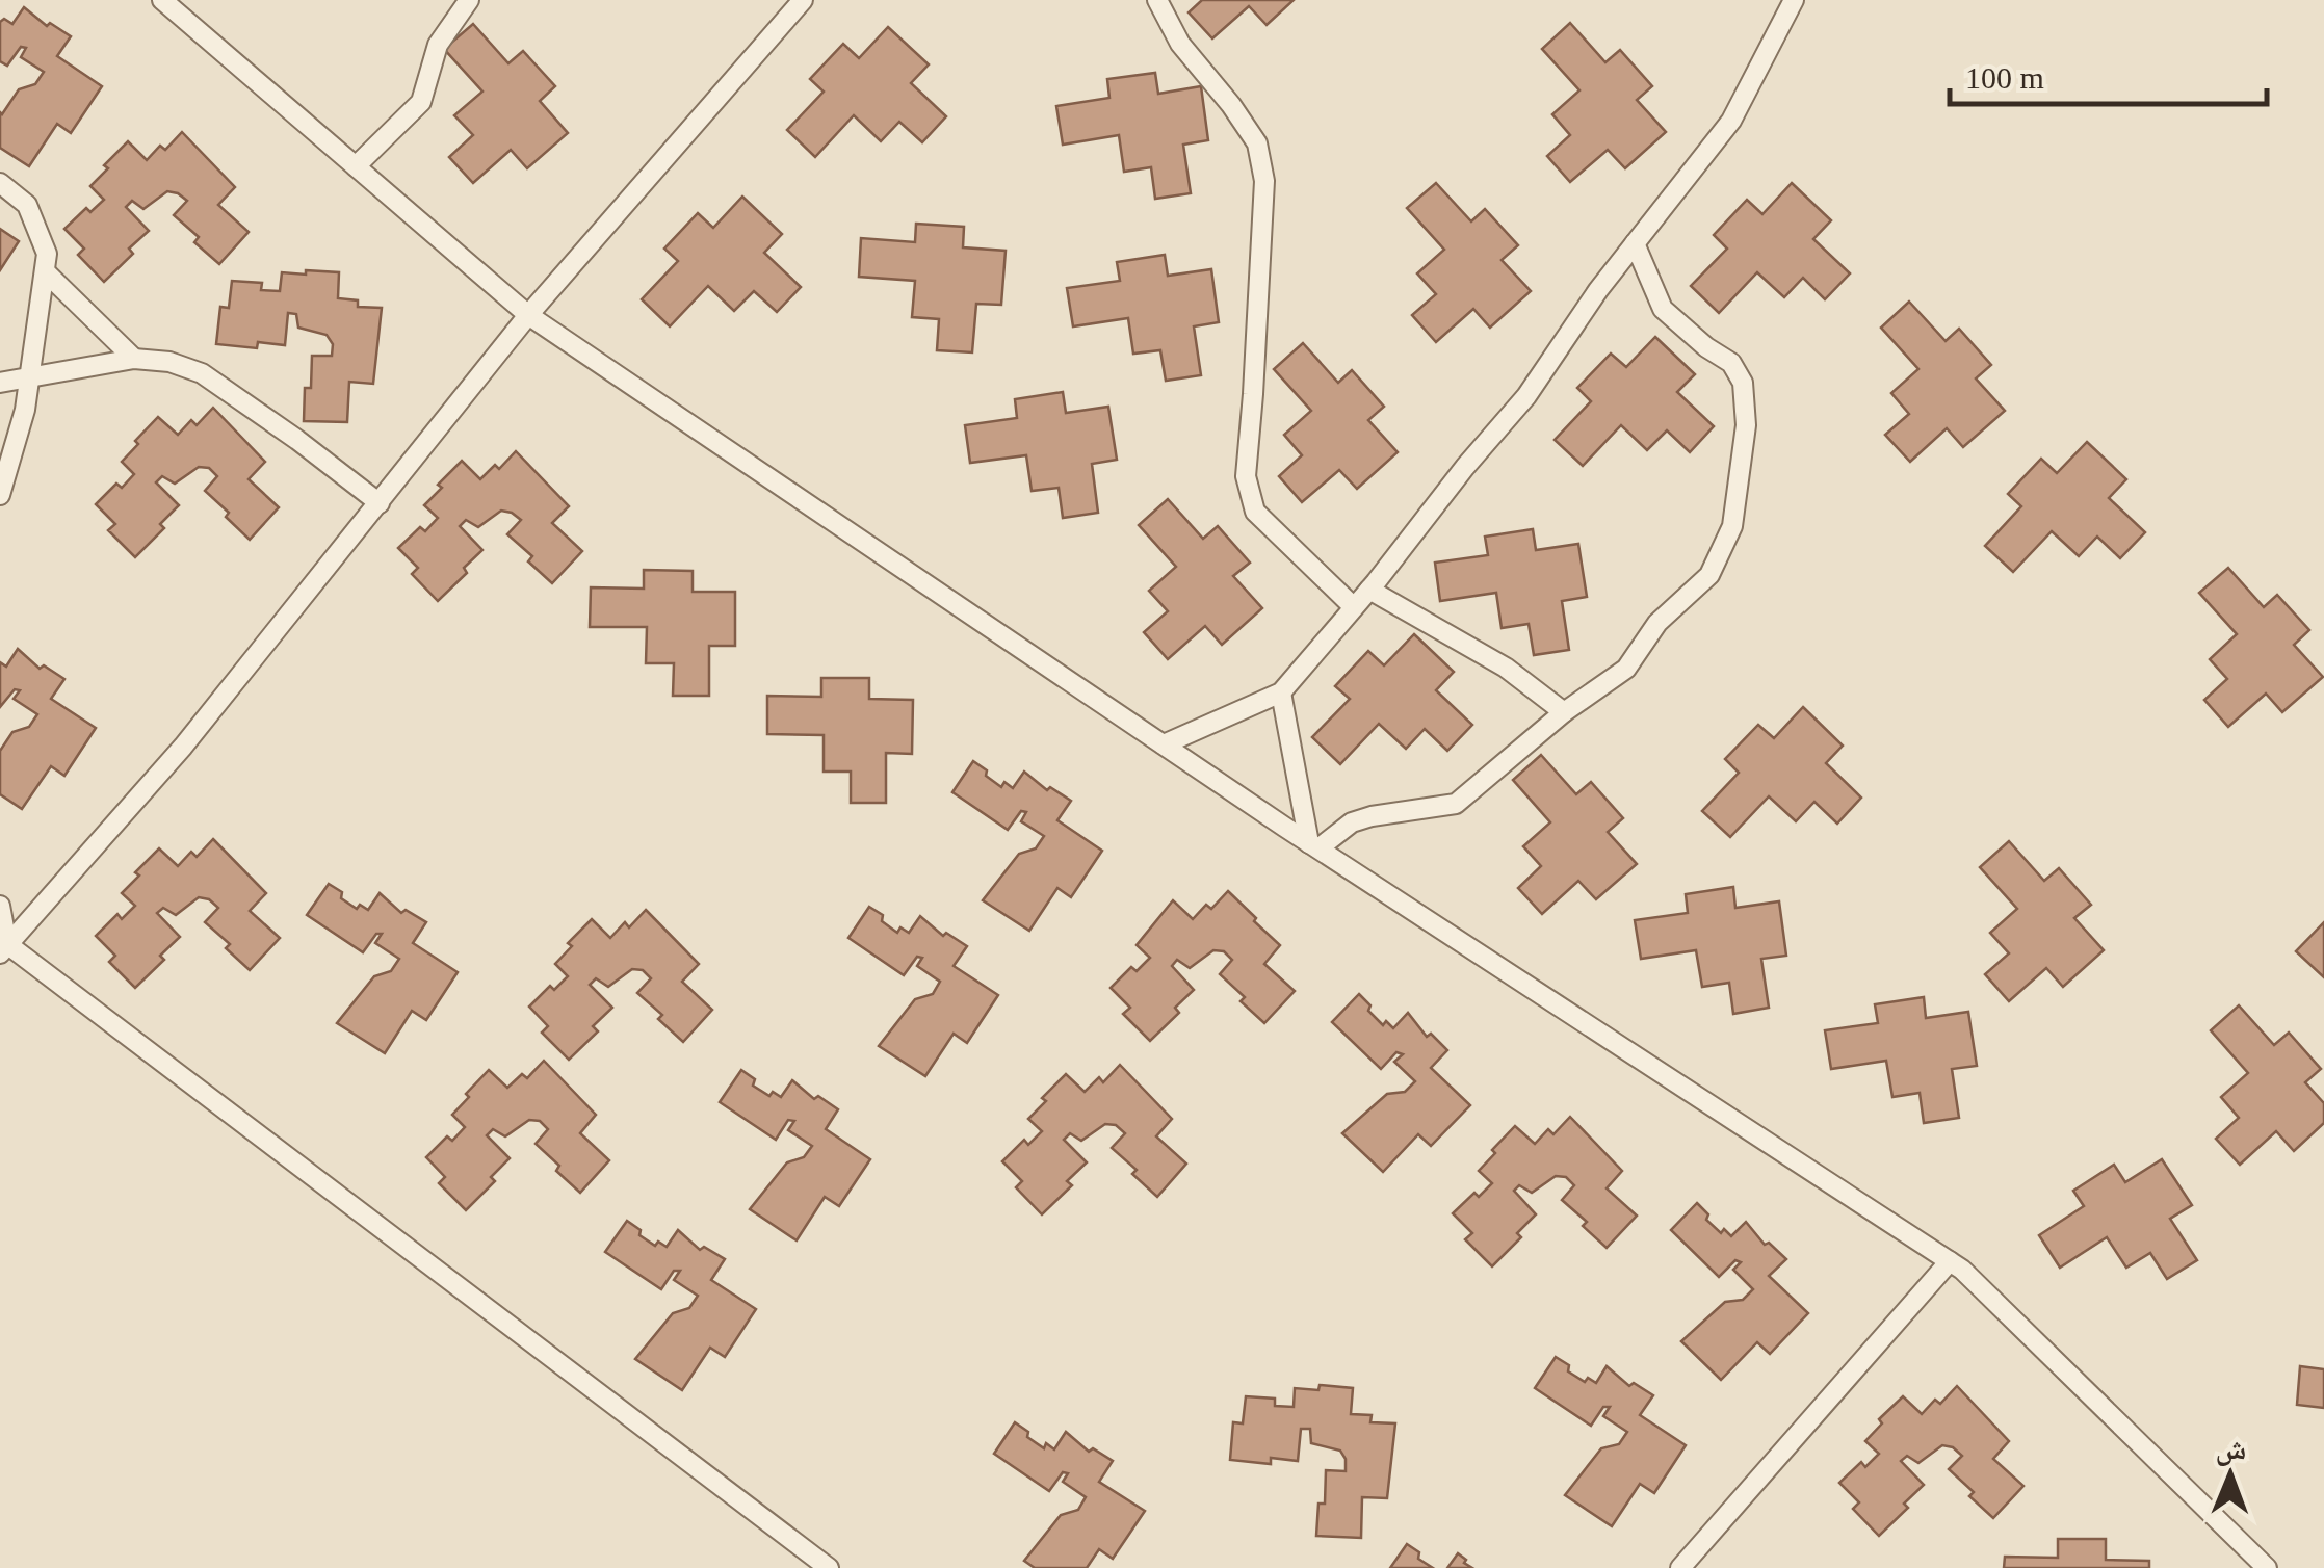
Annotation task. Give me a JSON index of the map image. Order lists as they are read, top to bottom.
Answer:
{
  "scale_bar": "100 m",
  "north": "top"
}
